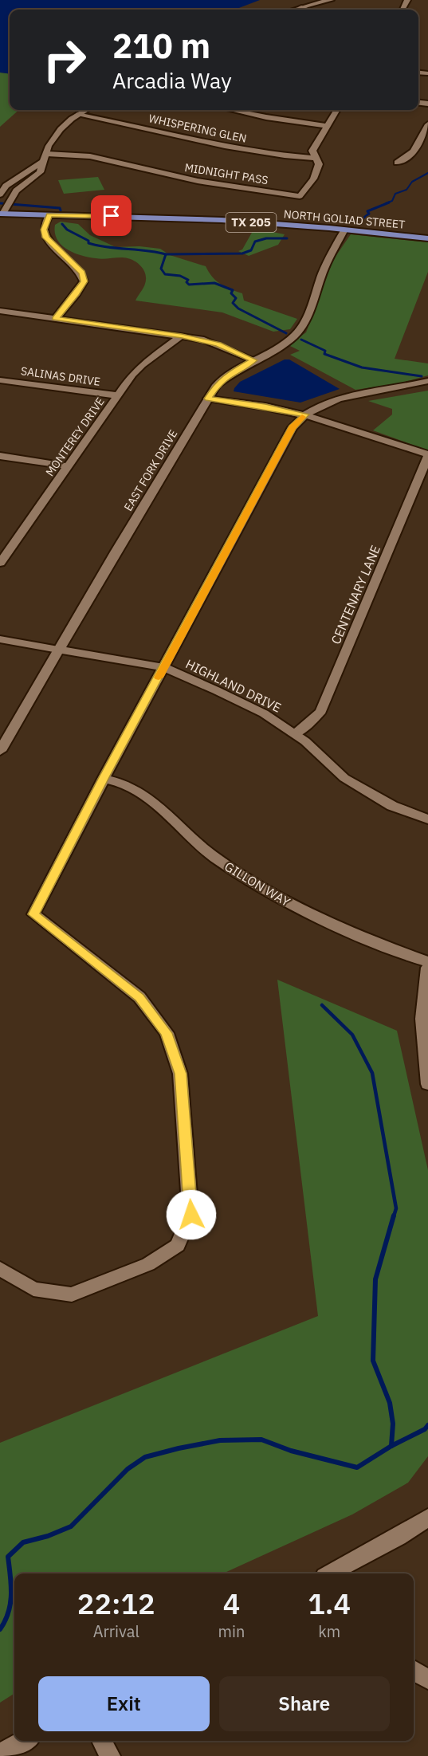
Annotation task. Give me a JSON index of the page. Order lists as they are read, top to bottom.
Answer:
{
  "streets": {
    "main road": ["NORTH GOLIAD STREET", "TX 205"],
    "street": [
      "WHISPERING GLEN",
      "MIDNIGHT PASS",
      "SALINAS DRIVE",
      "MONTEREY DRIVE",
      "EAST FORK DRIVE",
      "CENTENARY LANE",
      "HIGHLAND DRIVE",
      "GILLON WAY"
    ]
  },
  "crossings": [
    ["WHISPERING GLEN", "MIDNIGHT PASS"],
    ["NORTH GOLIAD STREET", "EAST FORK DRIVE"],
    ["SALINAS DRIVE", "MONTEREY DRIVE"],
    ["EAST FORK DRIVE", "HIGHLAND DRIVE"],
    ["CENTENARY LANE", "HIGHLAND DRIVE"]
  ],
  "page": {
    "turn": ["210 m", "Arcadia Way"],
    "eta": [
      "22:12",
      "Arrival",
      "4",
      "min",
      "1.4",
      "km"
    ],
    "buttons": ["Exit", "Share"]
  }
}
